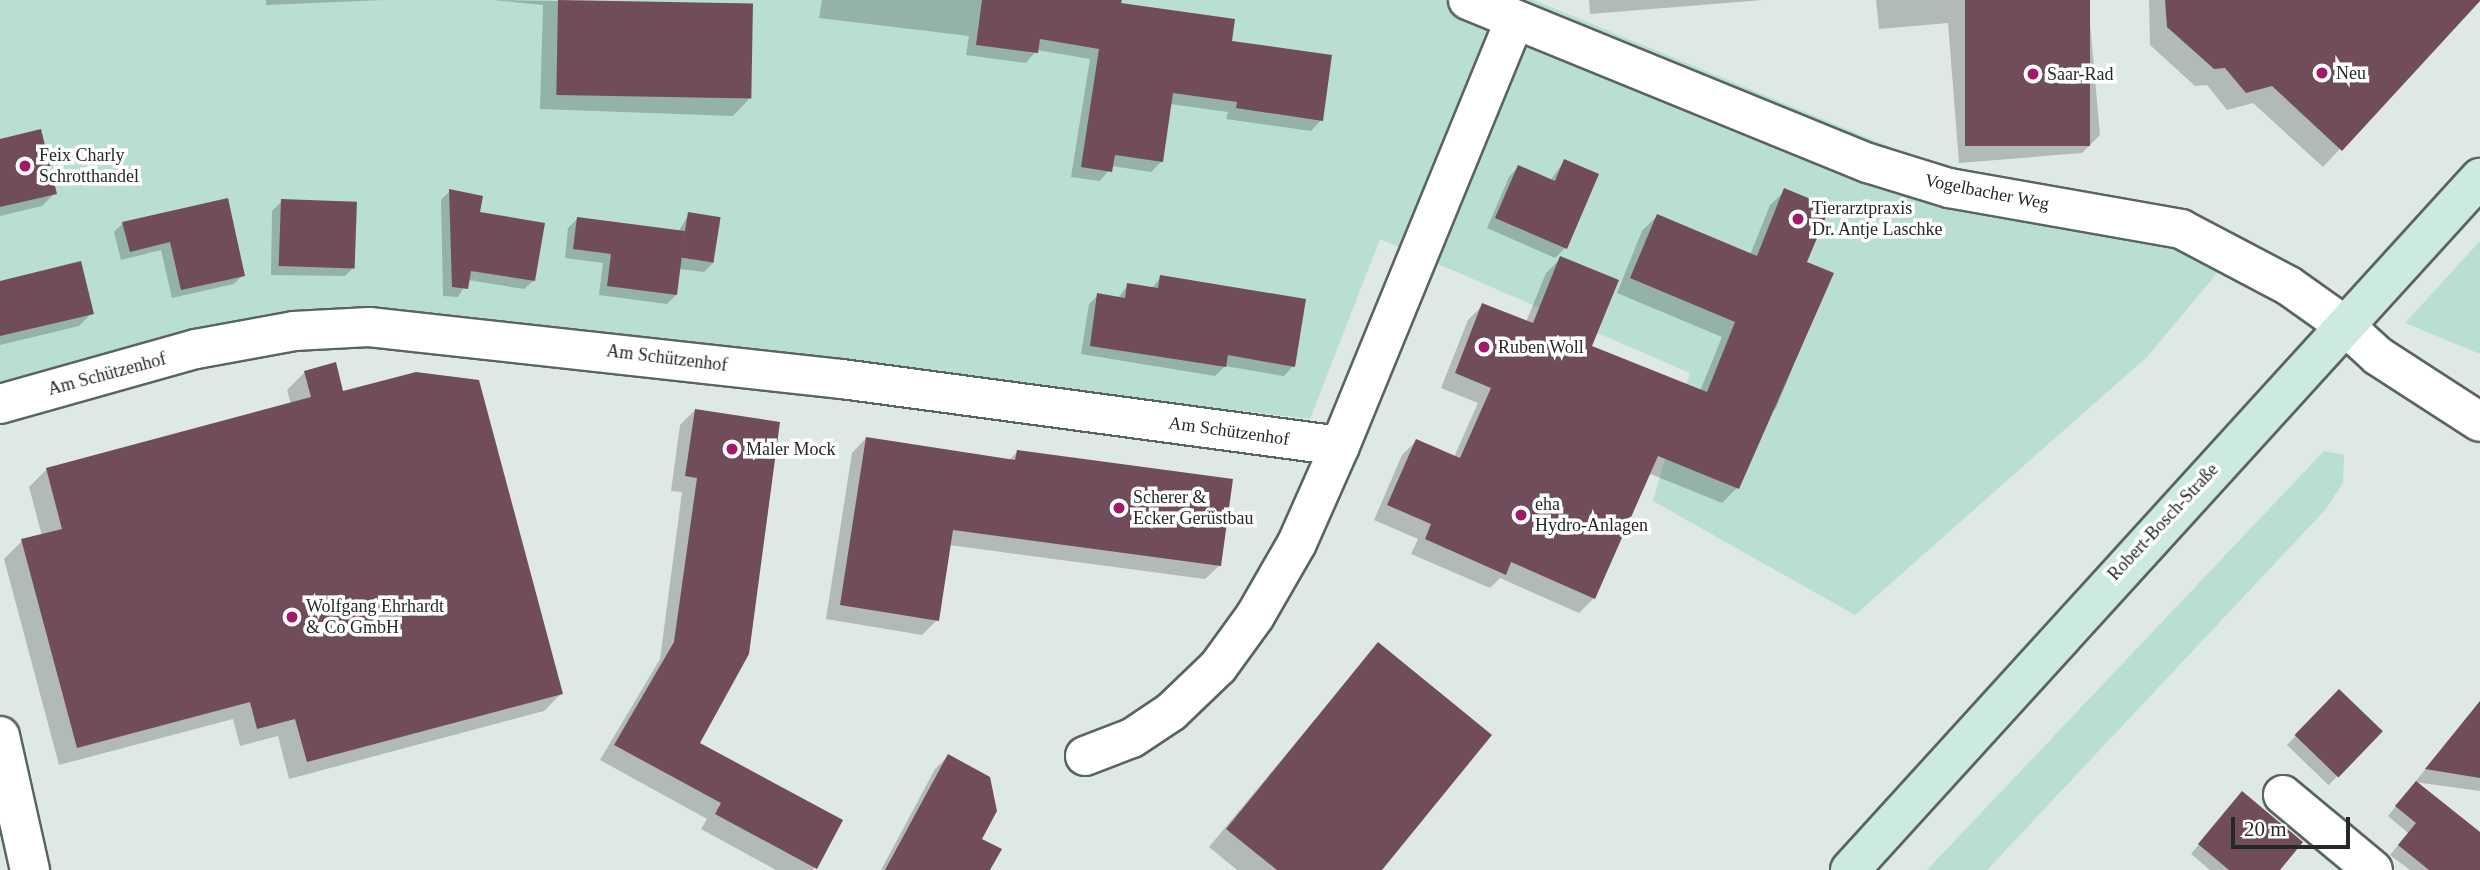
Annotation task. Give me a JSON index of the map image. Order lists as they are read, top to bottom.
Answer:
{
  "streets": {
    "main road": ["Robert-Bosch-Straße"],
    "street": ["Vogelbacher Weg", "Am Schützenhof"]
  },
  "crossings": [
    ["Vogelbacher Weg", "Robert-Bosch-Straße"]
  ],
  "places": [
    "Neu",
    "Saar-Rad",
    "Feix Charly Schrotthandel",
    "Tierarztpraxis Dr. Antje Laschke",
    "Ruben Woll",
    "Maler Mock",
    "Scherer & Ecker Gerüstbau",
    "eha Hydro-Anlagen",
    "Wolfgang Ehrhardt & Co GmbH"
  ],
  "scale_bar": "20 m"
}
